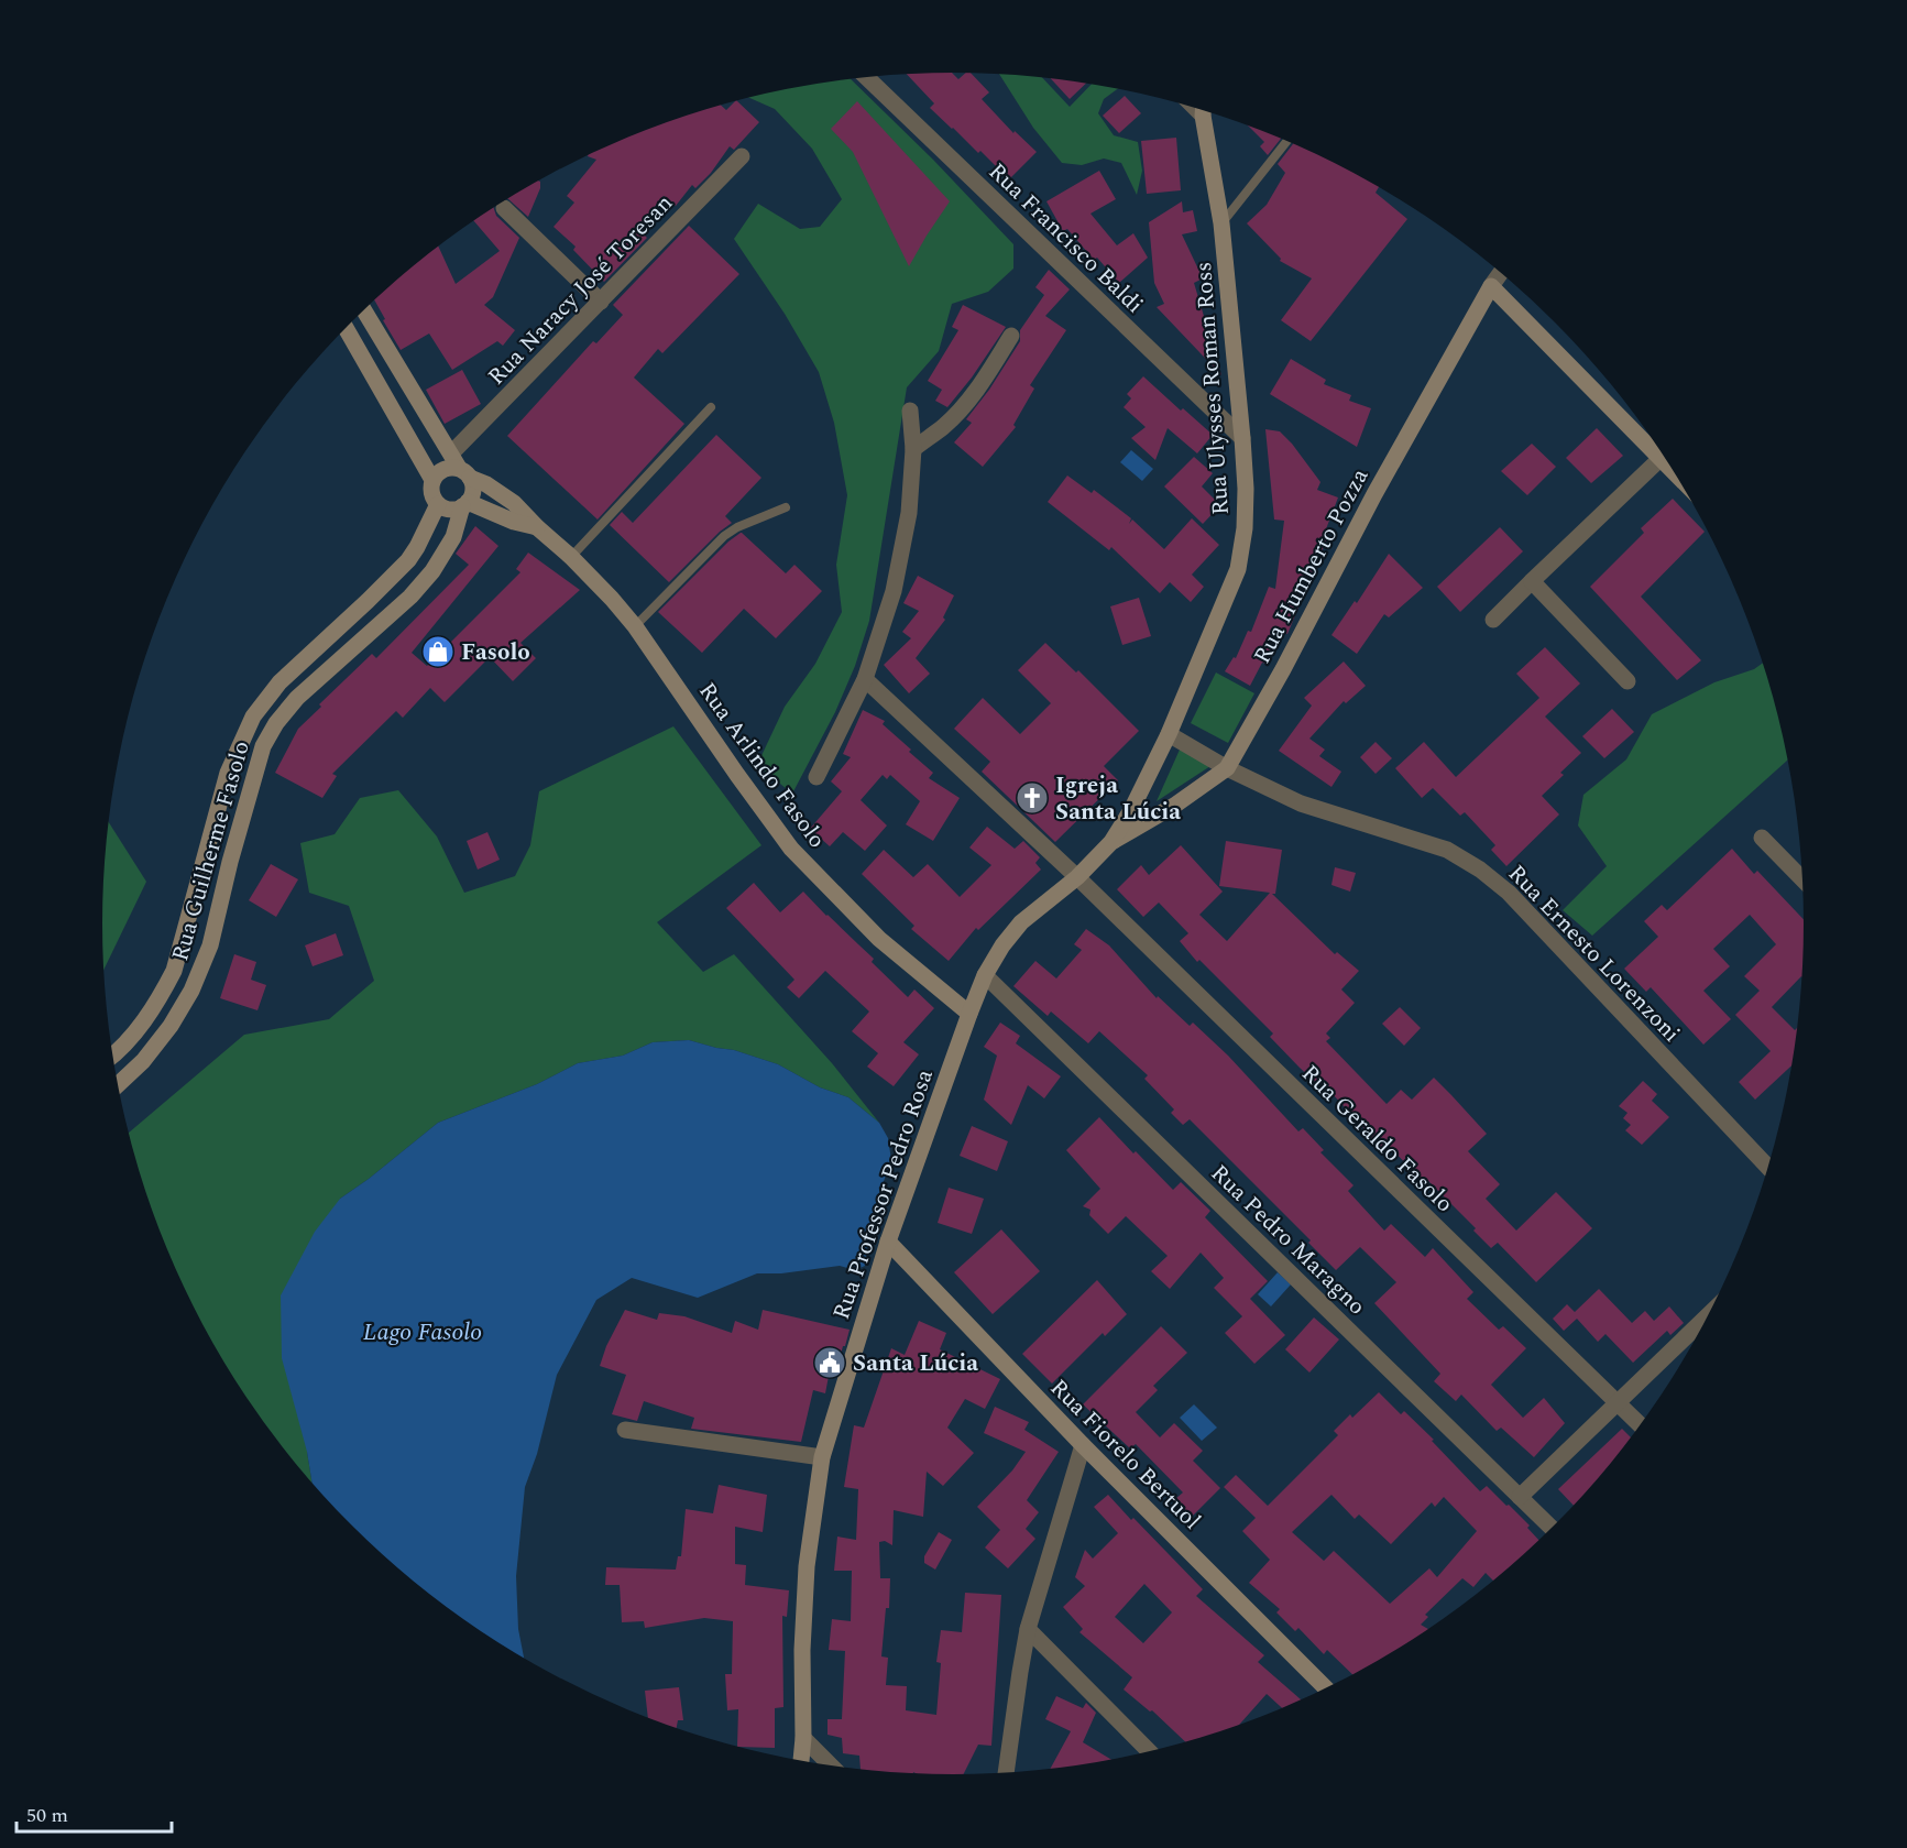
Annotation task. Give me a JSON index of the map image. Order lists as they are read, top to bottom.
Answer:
{
  "streets": {
    "main road": [
      "Rua Ulysses Roman Ross",
      "Rua Humberto Pozza",
      "Rua Arlindo Fasolo",
      "Rua Guilherme Fasolo",
      "Rua Professor Pedro Rosa",
      "Rua Fiorelo Bertuol"
    ],
    "street": [
      "Rua Francisco Baldi",
      "Rua Naracy José Toresan",
      "Rua Ernesto Lorenzoni",
      "Rua Geraldo Fasolo",
      "Rua Pedro Maragno"
    ]
  },
  "crossings": [
    ["Rua Francisco Baldi", "Rua Ulysses Roman Ross"],
    ["Rua Naracy José Toresan", "Rua Arlindo Fasolo"],
    ["Rua Naracy José Toresan", "Rua Guilherme Fasolo"],
    ["Rua Ulysses Roman Ross", "Rua Humberto Pozza"],
    ["Rua Ulysses Roman Ross", "Rua Ernesto Lorenzoni"],
    ["Rua Ulysses Roman Ross", "Rua Professor Pedro Rosa"],
    ["Rua Humberto Pozza", "Rua Ernesto Lorenzoni"],
    ["Rua Humberto Pozza", "Rua Professor Pedro Rosa"],
    ["Rua Arlindo Fasolo", "Rua Guilherme Fasolo"],
    ["Rua Arlindo Fasolo", "Rua Professor Pedro Rosa"],
    ["Rua Geraldo Fasolo", "Rua Professor Pedro Rosa"],
    ["Rua Professor Pedro Rosa", "Rua Pedro Maragno"],
    ["Rua Professor Pedro Rosa", "Rua Fiorelo Bertuol"]
  ],
  "water": ["Lago Fasolo"],
  "places": {
    "shop": ["Fasolo"],
    "church": ["Igreja Santa Lúcia"],
    "public building": ["Santa Lúcia"]
  },
  "scale_bar": "50 m"
}
